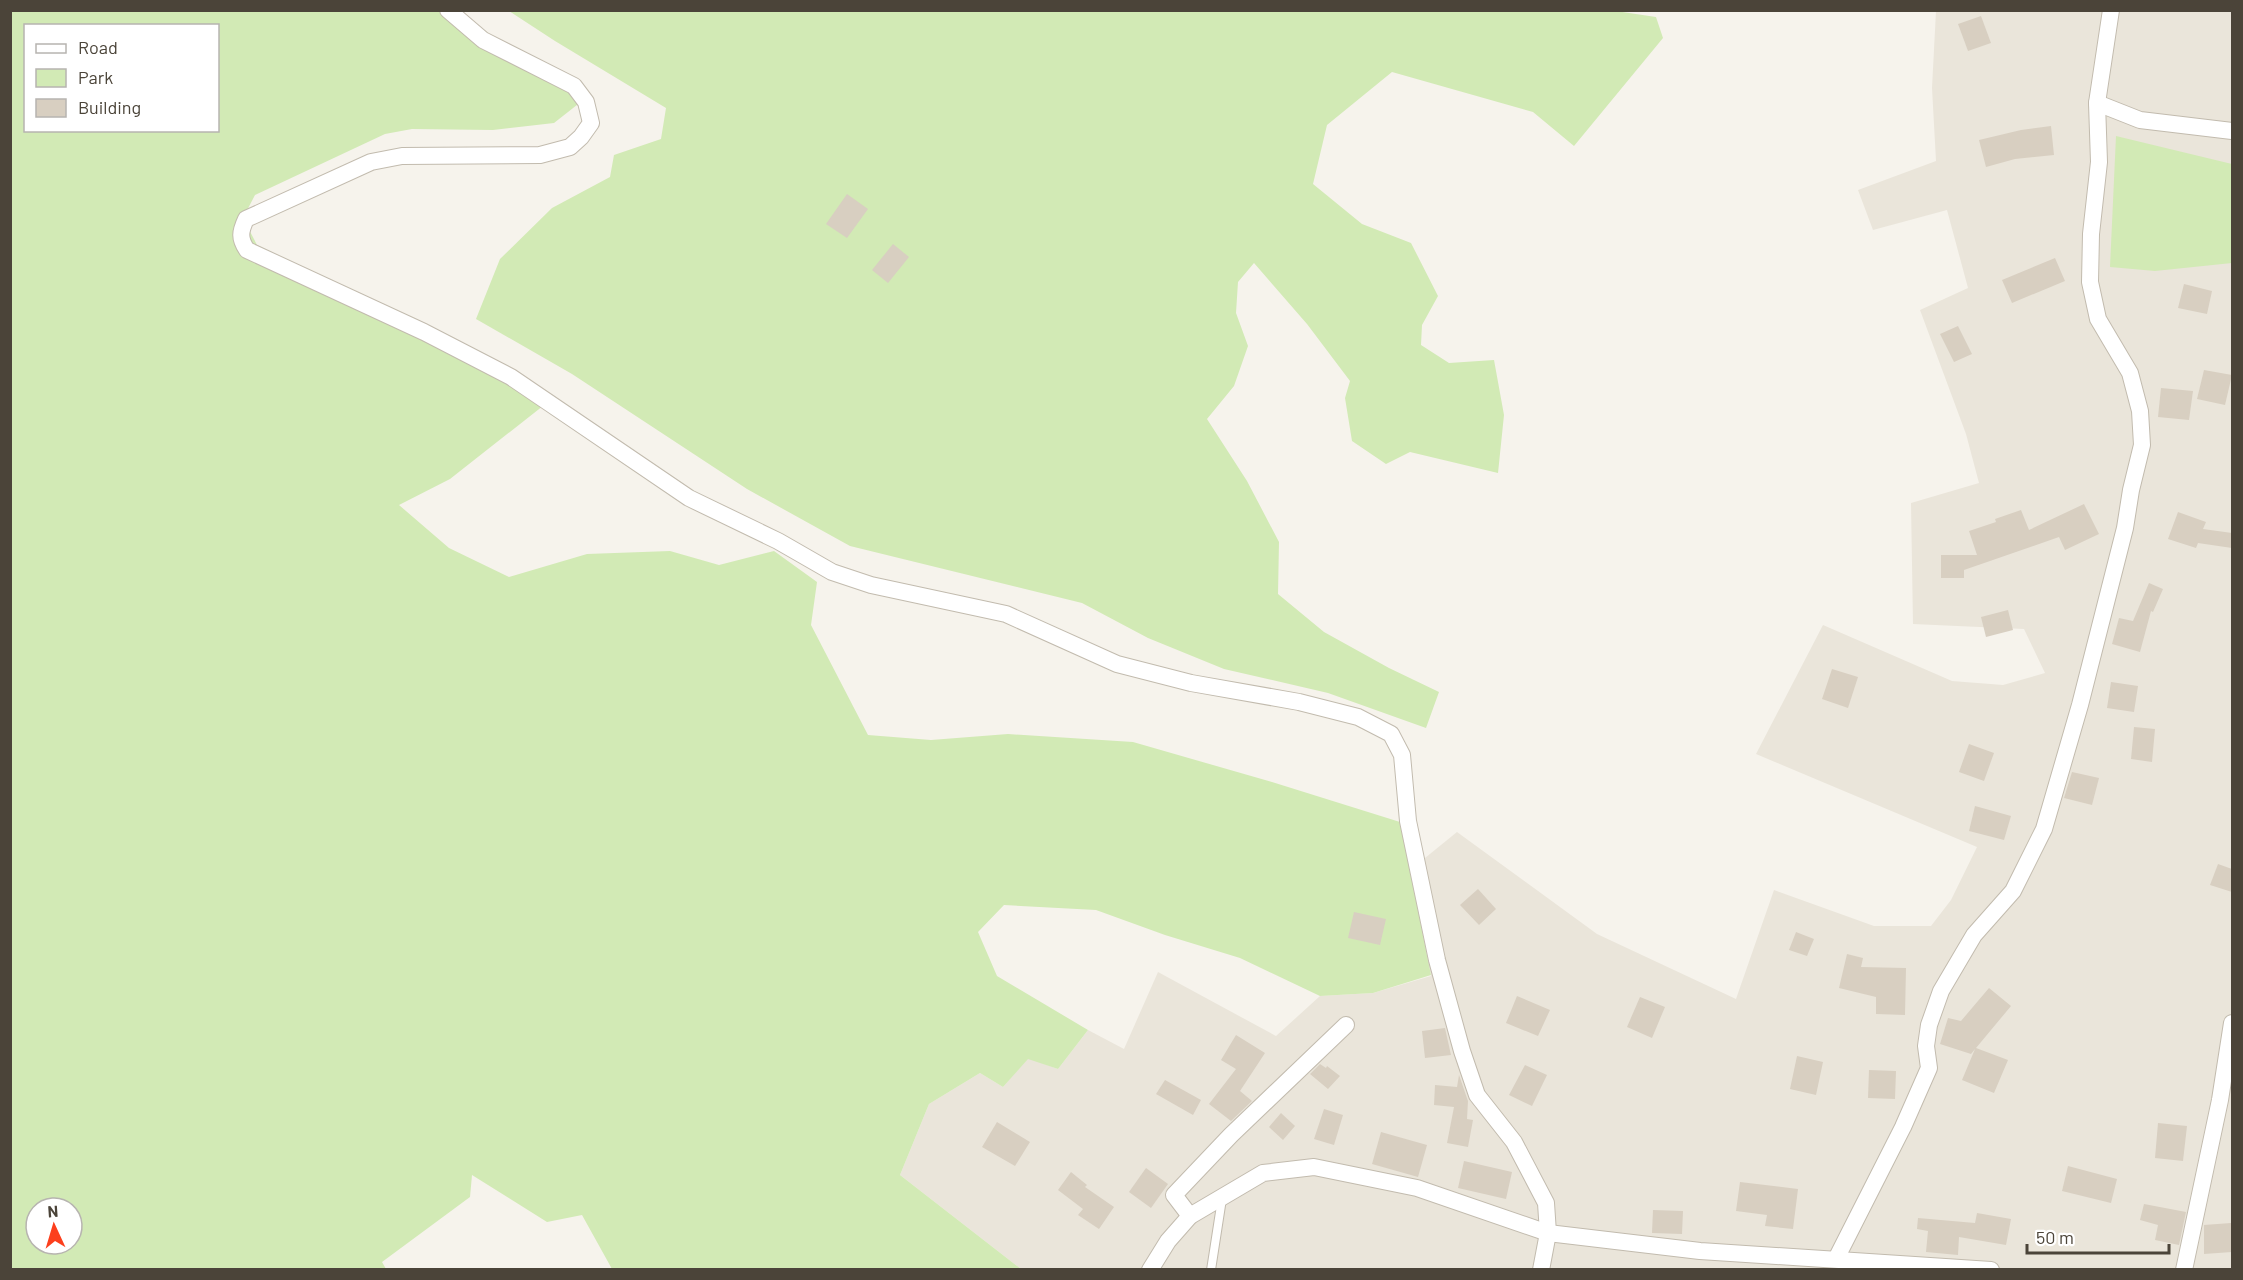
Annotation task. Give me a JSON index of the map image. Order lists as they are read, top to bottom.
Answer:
{
  "legend": ["Road", "Park", "Building"],
  "scale_bar": "50 m",
  "north": "top"
}
